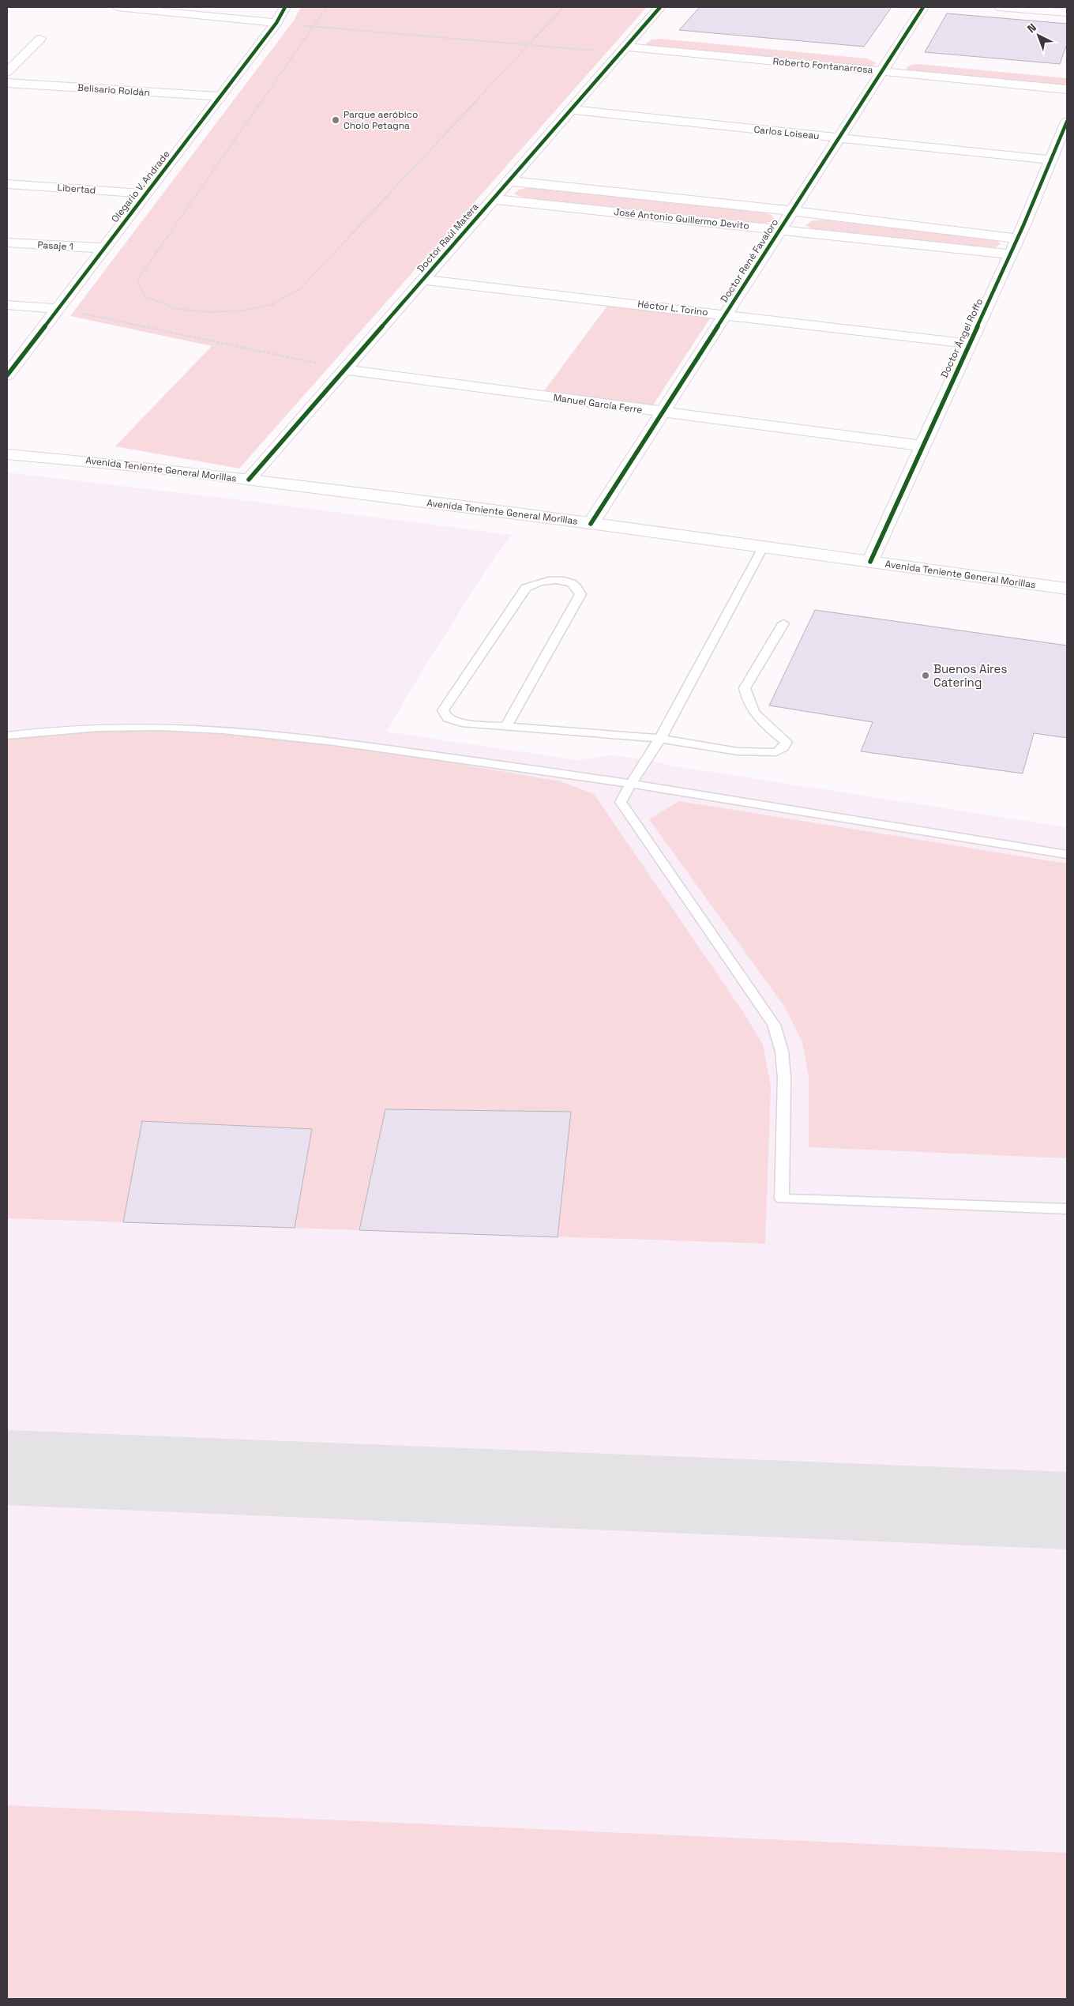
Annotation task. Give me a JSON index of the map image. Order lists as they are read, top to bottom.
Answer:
{
  "streets": {
    "street": [
      "Roberto Fontanarrosa",
      "Belisario Roldán",
      "Carlos Loiseau",
      "Olegario V. Andrade",
      "Libertad",
      "José Antonio Guillermo Devito",
      "Doctor Raúl Matera",
      "Pasaje 1",
      "Doctor René Favaloro",
      "Héctor L. Torino",
      "Doctor Ángel Roffo",
      "Manuel García Ferre",
      "Avenida Teniente General Morillas"
    ]
  },
  "crossings": [
    ["Roberto Fontanarrosa", "Doctor Raúl Matera"],
    ["Roberto Fontanarrosa", "Doctor René Favaloro"],
    ["Belisario Roldán", "Olegario V. Andrade"],
    ["Carlos Loiseau", "Doctor Raúl Matera"],
    ["Carlos Loiseau", "Doctor René Favaloro"],
    ["Carlos Loiseau", "Doctor Ángel Roffo"],
    ["Olegario V. Andrade", "Libertad"],
    ["Olegario V. Andrade", "Pasaje 1"],
    ["José Antonio Guillermo Devito", "Doctor Raúl Matera"],
    ["José Antonio Guillermo Devito", "Doctor René Favaloro"],
    ["José Antonio Guillermo Devito", "Doctor Ángel Roffo"],
    ["Doctor Raúl Matera", "Héctor L. Torino"],
    ["Doctor Raúl Matera", "Manuel García Ferre"],
    ["Doctor Raúl Matera", "Avenida Teniente General Morillas"],
    ["Doctor René Favaloro", "Héctor L. Torino"],
    ["Doctor René Favaloro", "Manuel García Ferre"],
    ["Doctor René Favaloro", "Avenida Teniente General Morillas"],
    ["Héctor L. Torino", "Doctor Ángel Roffo"],
    ["Doctor Ángel Roffo", "Manuel García Ferre"],
    ["Doctor Ángel Roffo", "Avenida Teniente General Morillas"]
  ],
  "places": ["Parque aeróbico Cholo Petagna", "Buenos Aires Catering"],
  "north": "top left"
}
